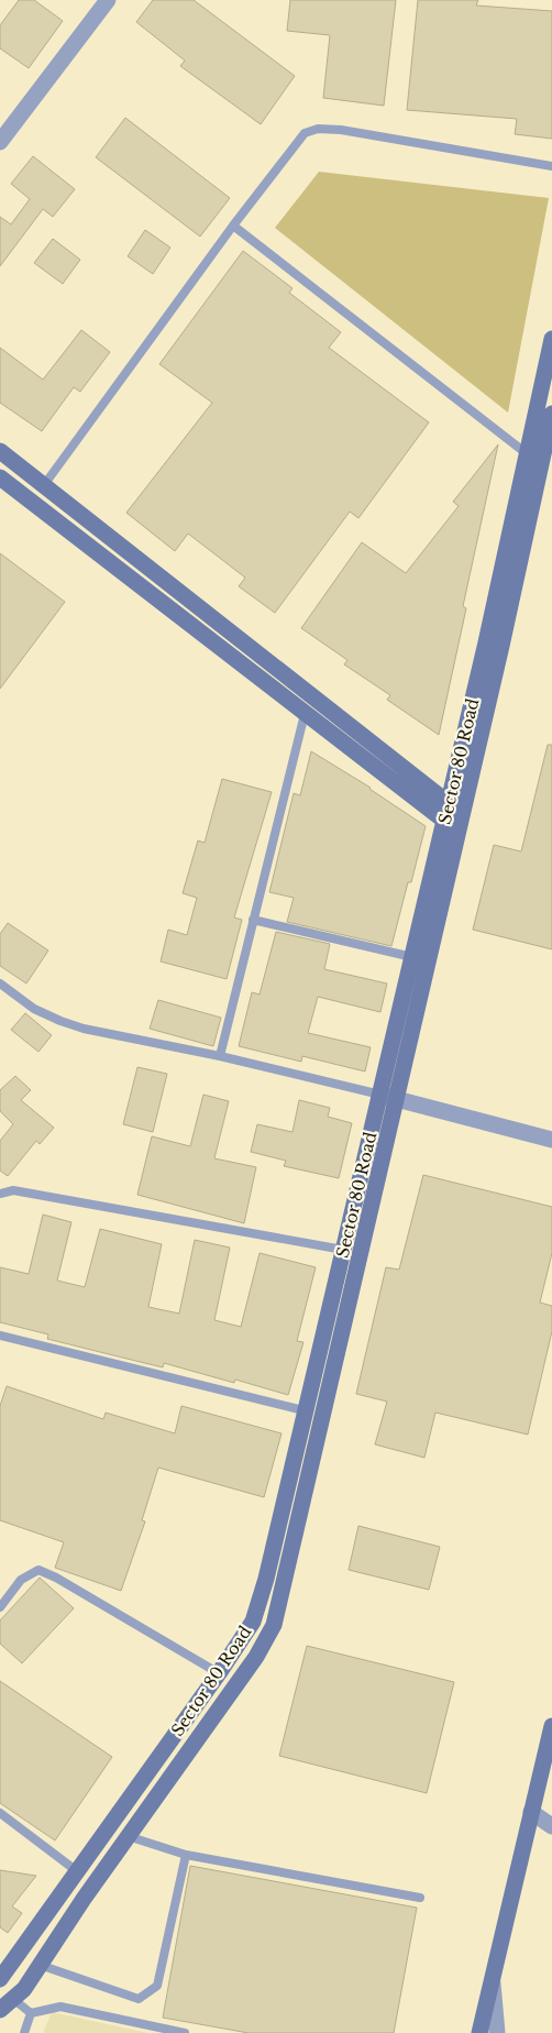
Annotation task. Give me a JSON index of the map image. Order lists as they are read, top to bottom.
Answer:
{
  "streets": {
    "street": ["Sector 80 Road"]
  }
}
